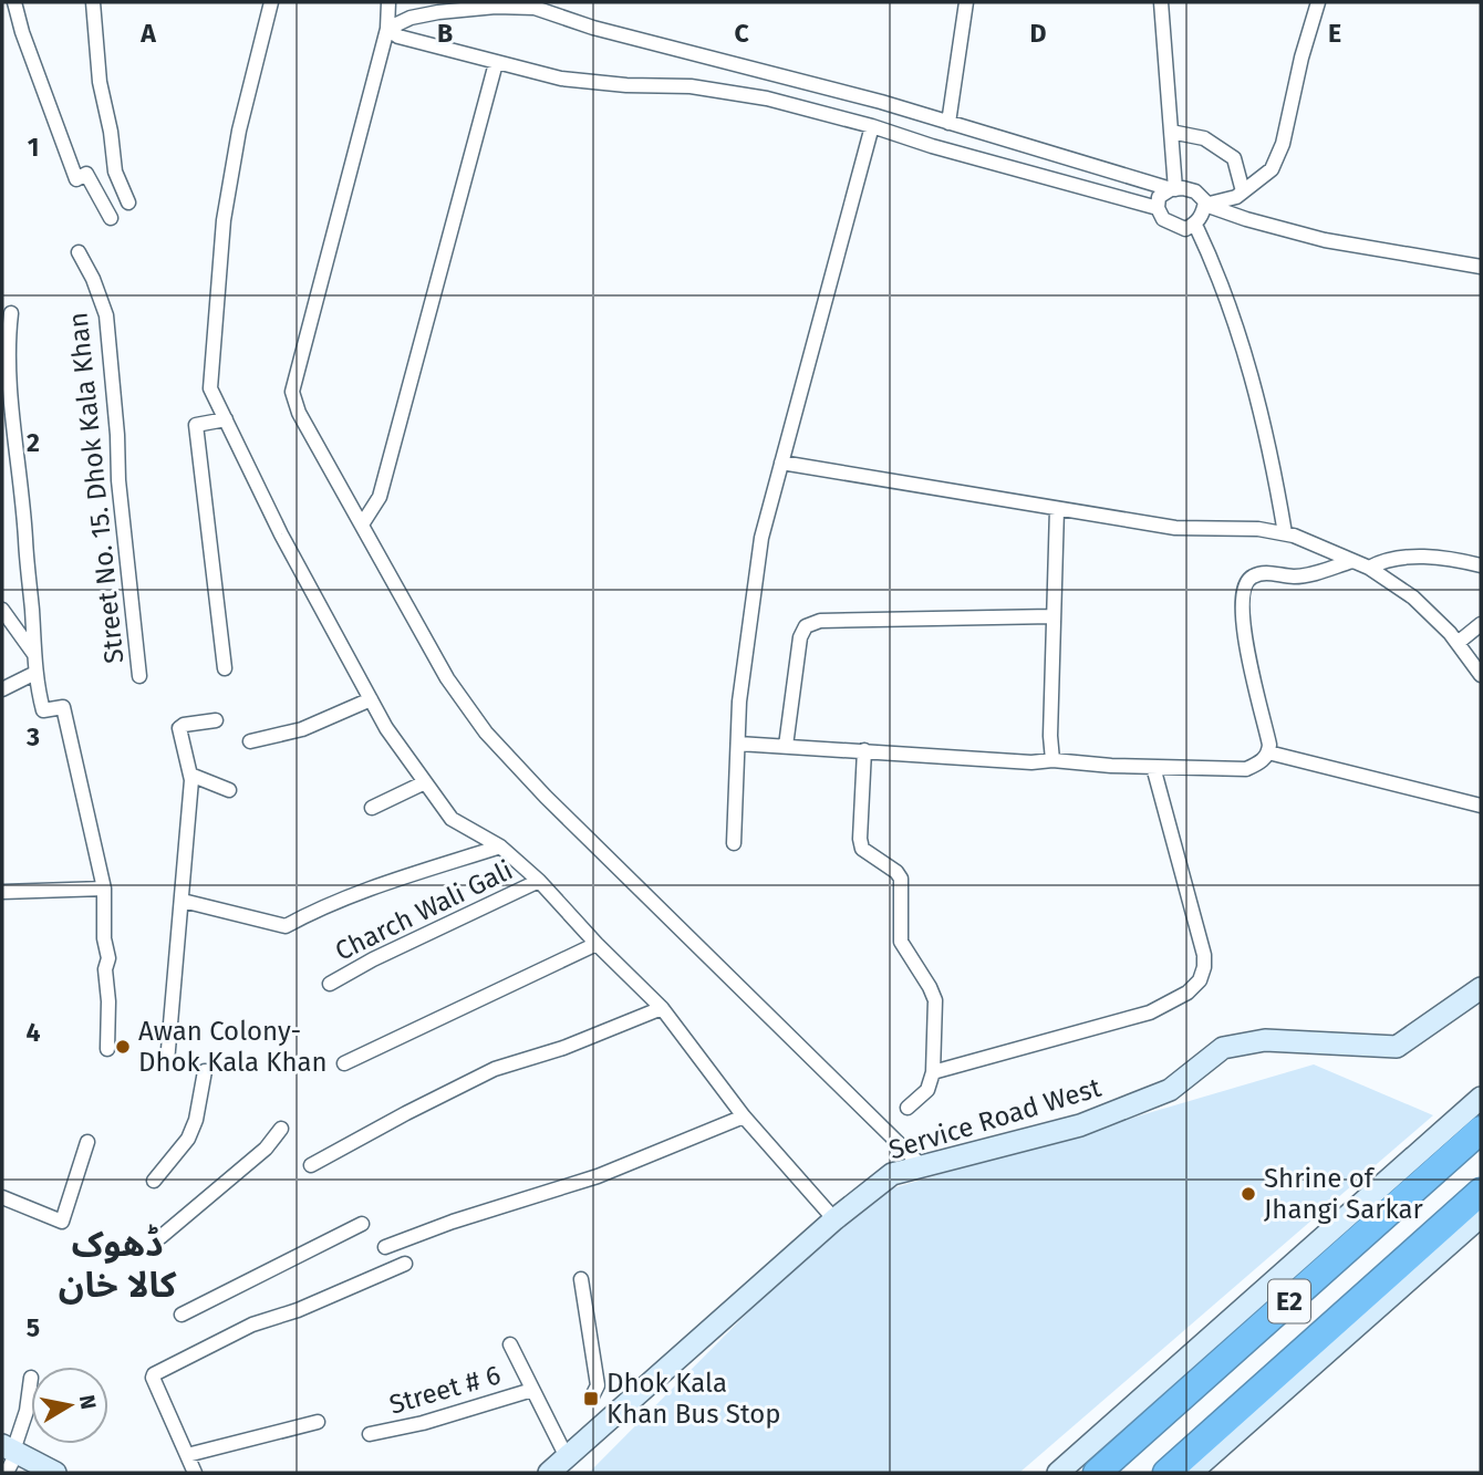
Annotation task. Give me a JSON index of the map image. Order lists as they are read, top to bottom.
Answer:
{
  "streets": {
    "highway": ["E2"],
    "street": [
      "Street No. 15. Dhok Kala Khan",
      "Charch Wali Gali",
      "Service Road West",
      "Street # 6"
    ]
  },
  "districts": ["ڈھوک کالا خان"],
  "places": {
    "other": ["Awan Colony- Dhok Kala Khan", "Shrine of Jhangi Sarkar"],
    "transit": ["Dhok Kala Khan Bus Stop"]
  },
  "north": "right",
  "grid": {
    "columns": [
      "A",
      "B",
      "C",
      "D",
      "E"
    ],
    "rows": [
      "1",
      "2",
      "3",
      "4",
      "5"
    ]
  }
}
